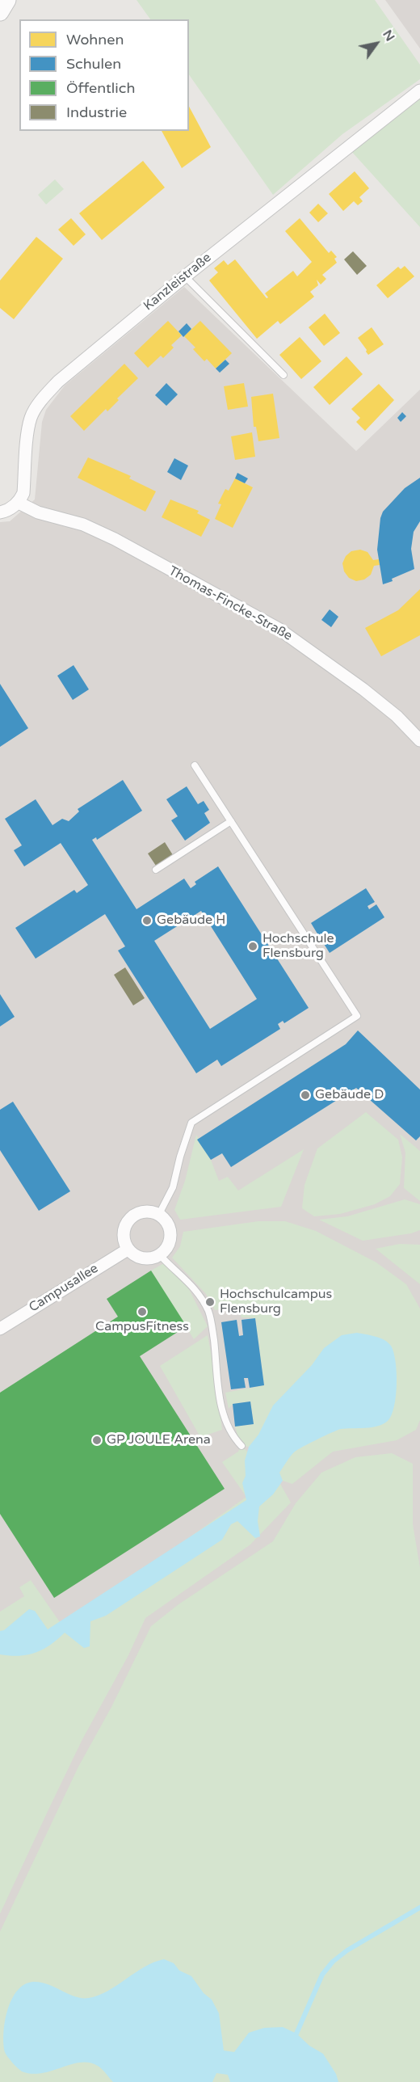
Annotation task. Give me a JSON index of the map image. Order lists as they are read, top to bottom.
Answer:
{
  "streets": {
    "street": ["Kanzleistraße", "Thomas-Fincke-Straße", "Campusallee"]
  },
  "crossings": [
    ["Kanzleistraße", "Thomas-Fincke-Straße"]
  ],
  "places": [
    "Gebäude H",
    "Hochschule Flensburg",
    "Gebäude D",
    "Hochschulcampus Flensburg",
    "CampusFitness",
    "GP JOULE Arena"
  ],
  "legend": [
    "Wohnen",
    "Schulen",
    "Öffentlich",
    "Industrie"
  ],
  "north": "top right"
}
